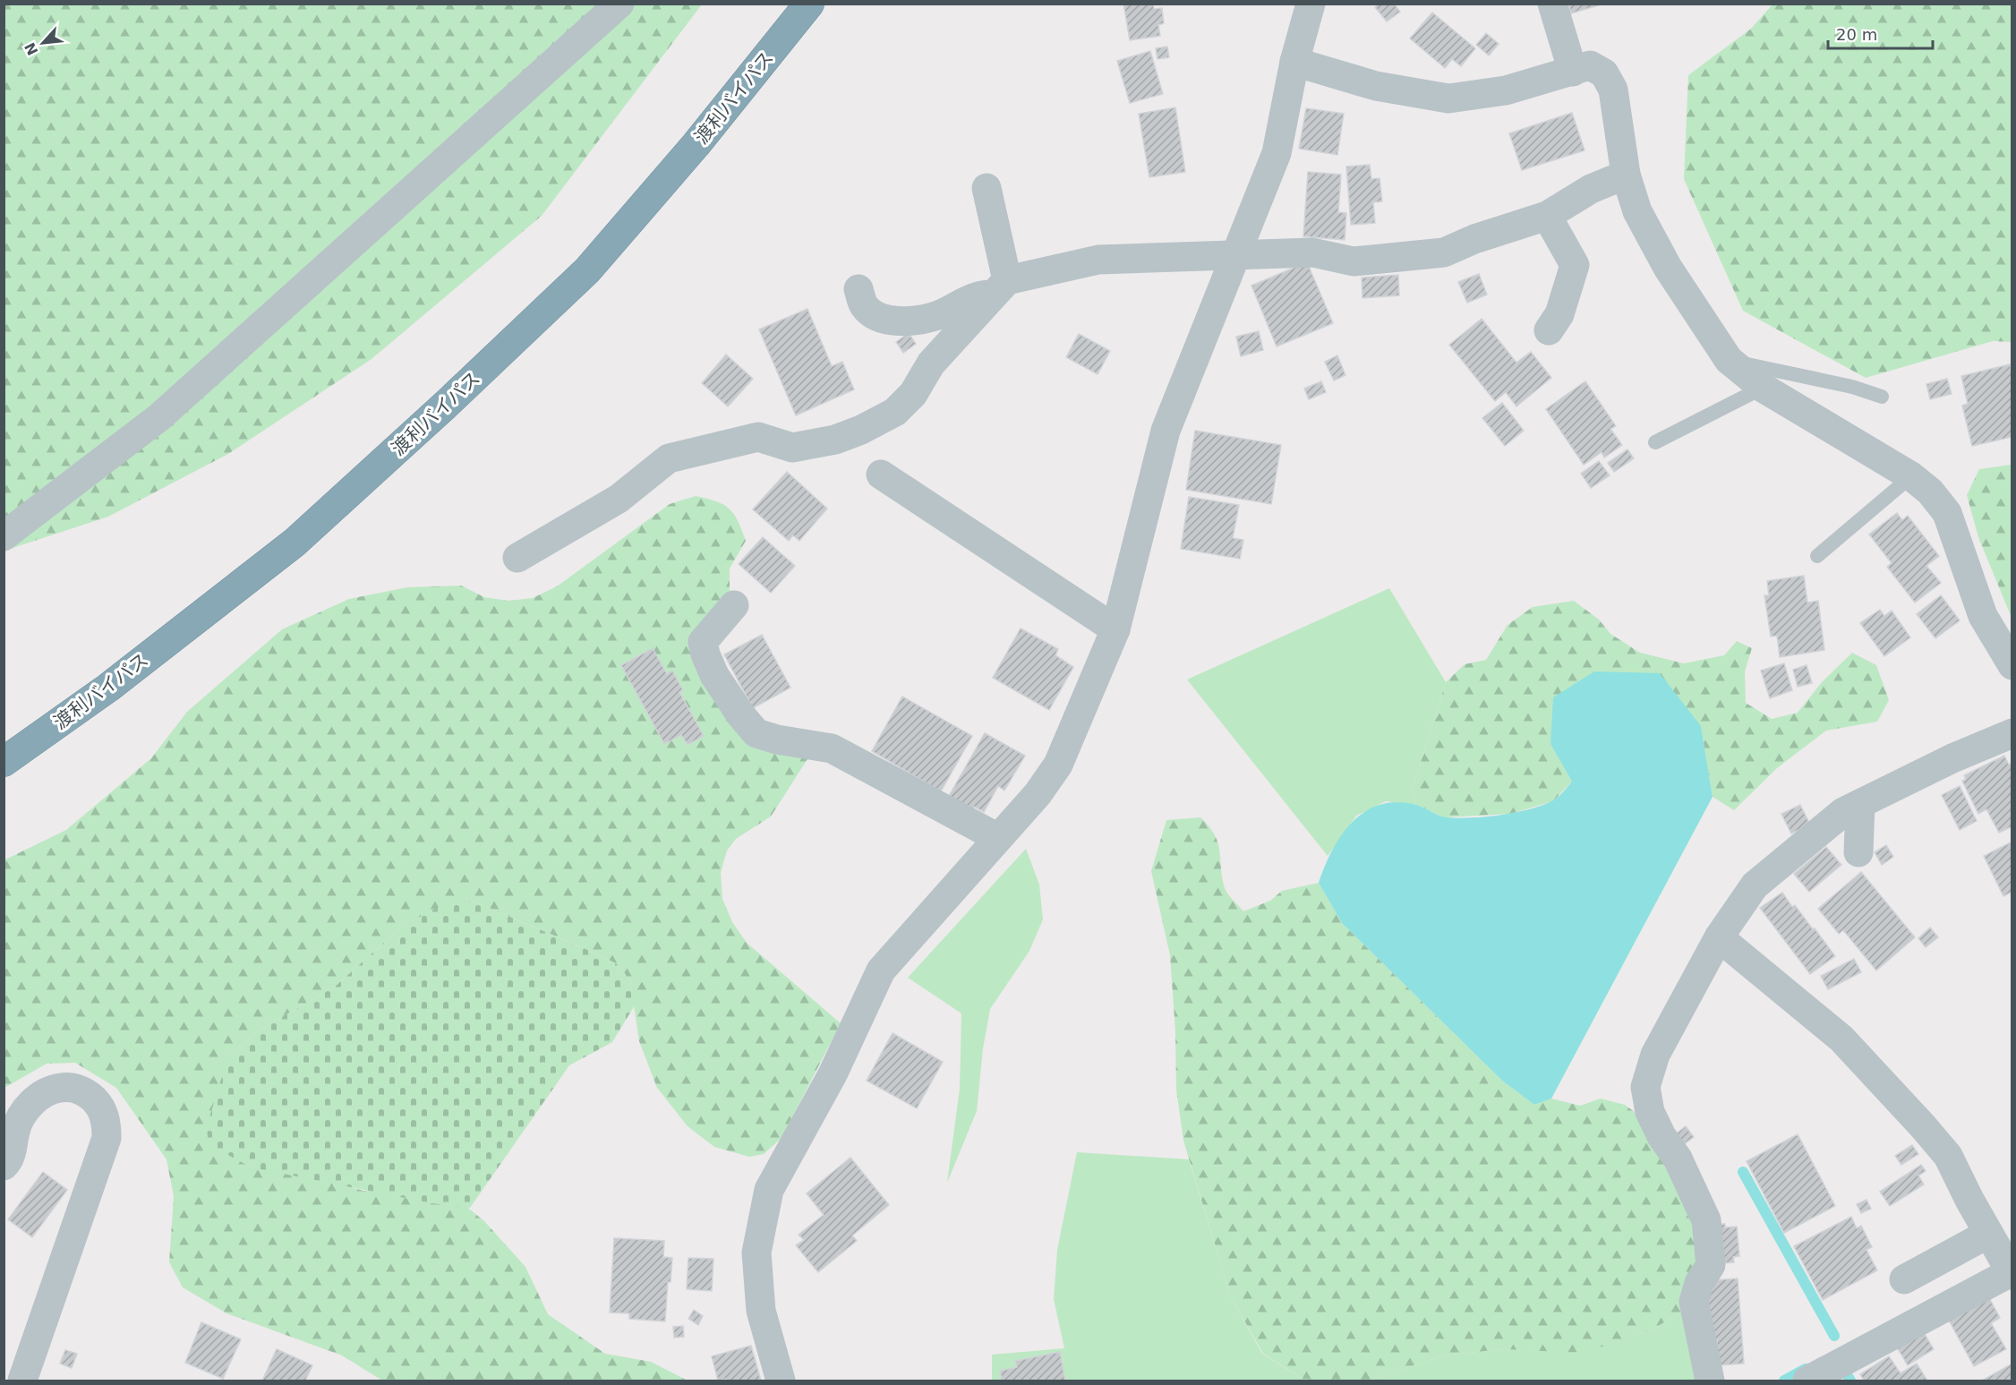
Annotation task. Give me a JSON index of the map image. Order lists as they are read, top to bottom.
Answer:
{
  "streets": {
    "highway": ["渡利バイパス"]
  },
  "scale_bar": "20 m",
  "north": "bottom left"
}
